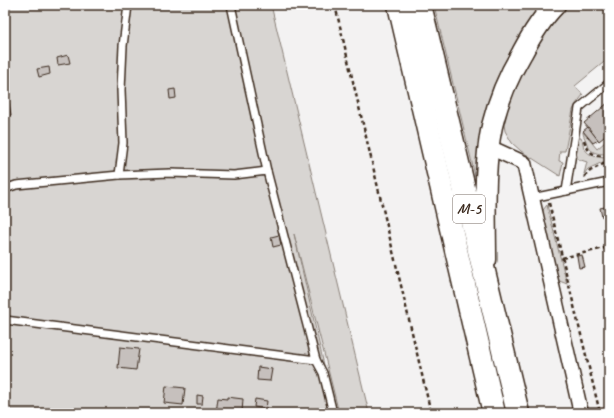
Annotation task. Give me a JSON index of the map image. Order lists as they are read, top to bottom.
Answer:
{
  "streets": {
    "highway": ["М-5"]
  }
}
